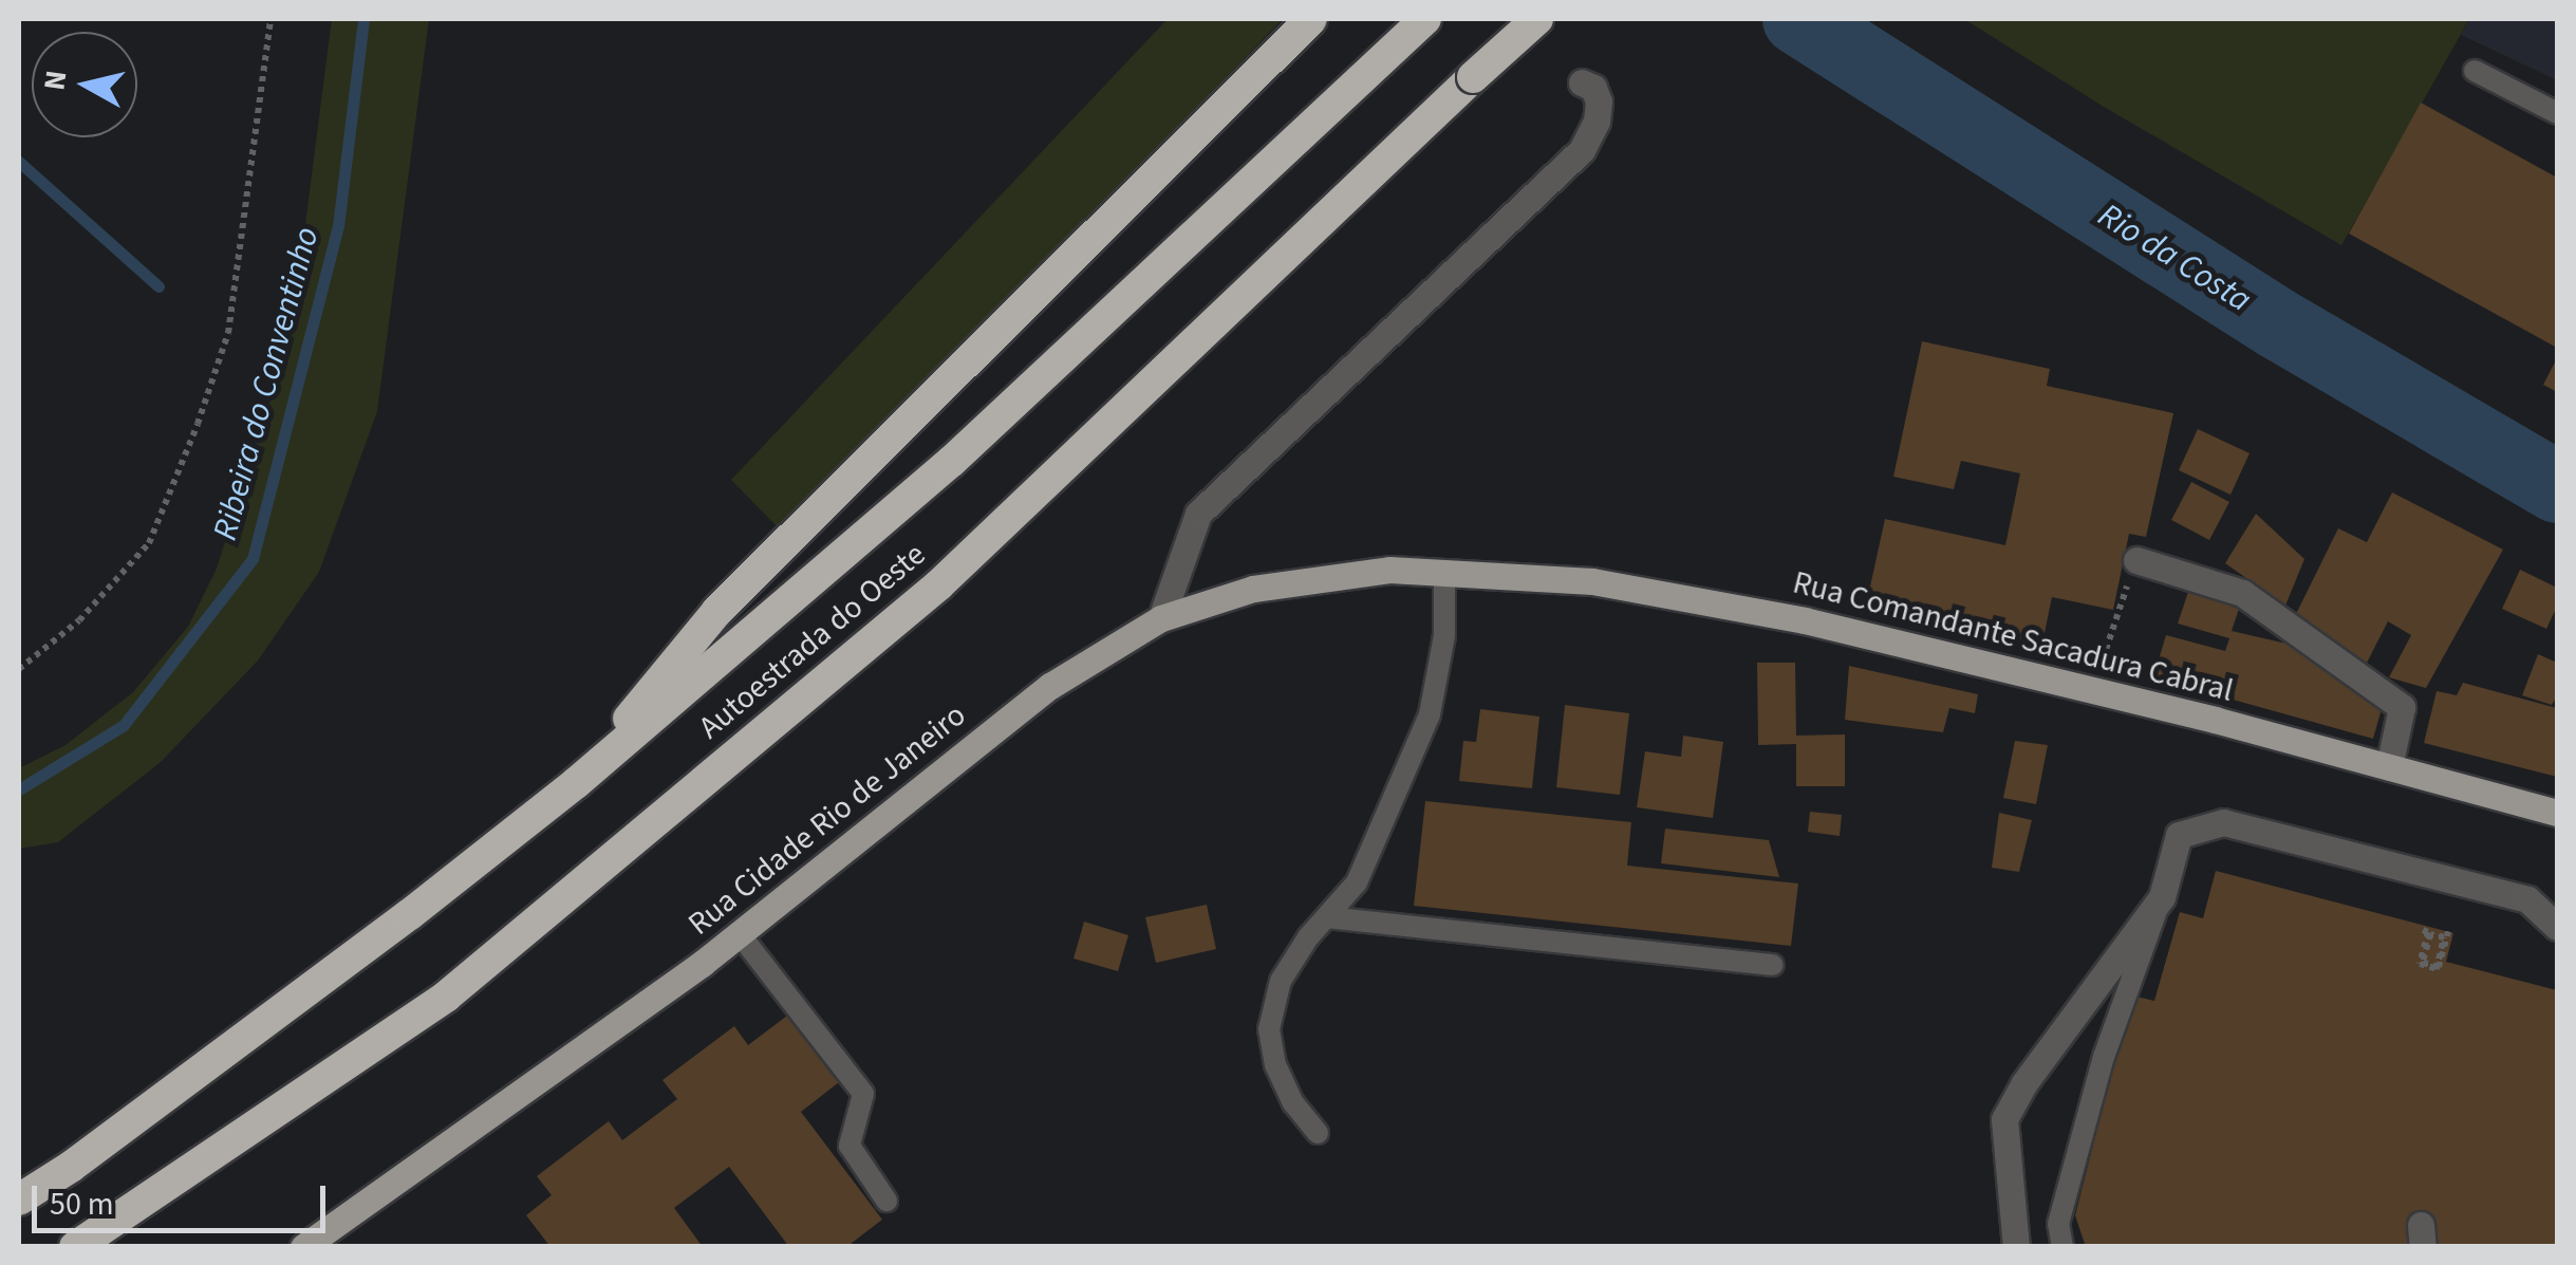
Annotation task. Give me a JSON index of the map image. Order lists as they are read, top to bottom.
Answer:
{
  "streets": {
    "highway": ["Autoestrada do Oeste"],
    "main road": ["Rua Comandante Sacadura Cabral", "Rua Cidade Rio de Janeiro"]
  },
  "crossings": [
    ["Rua Comandante Sacadura Cabral", "Rua Cidade Rio de Janeiro"]
  ],
  "water": ["Rio da Costa", "Ribeira do Conventinho"],
  "scale_bar": "50 m",
  "north": "left"
}
